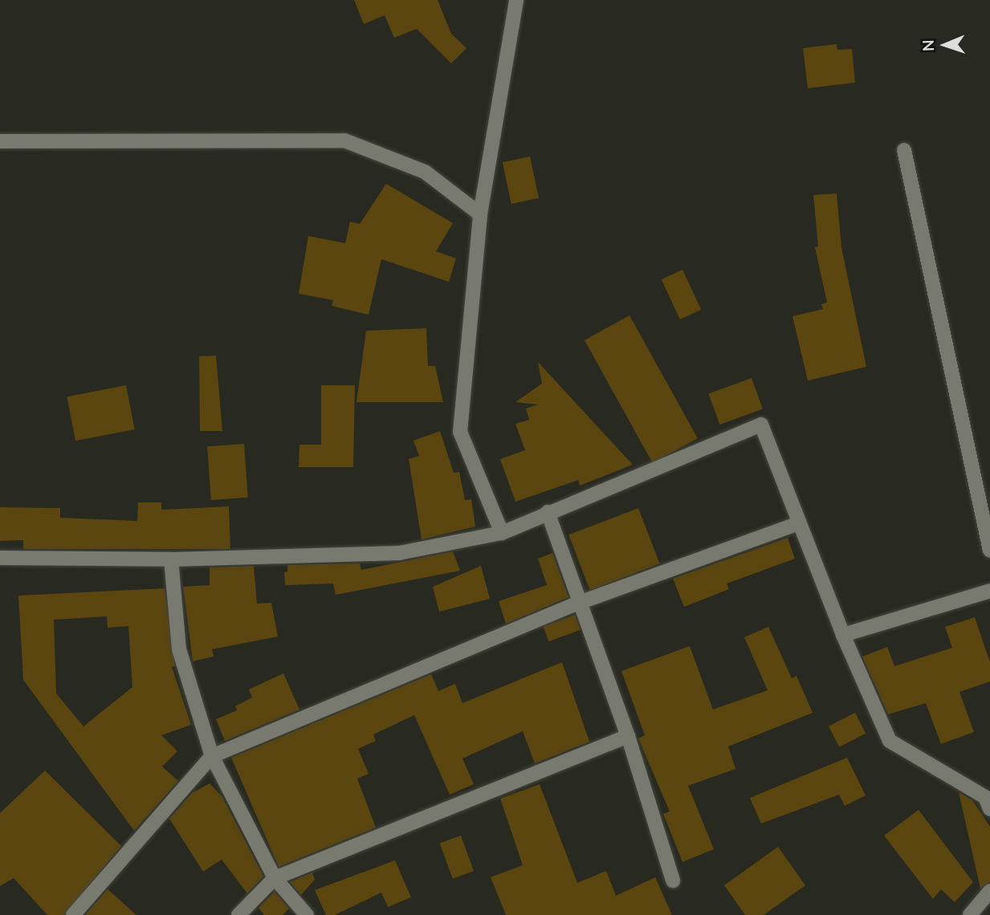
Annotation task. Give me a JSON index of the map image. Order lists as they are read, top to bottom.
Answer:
{
  "north": "left"
}
